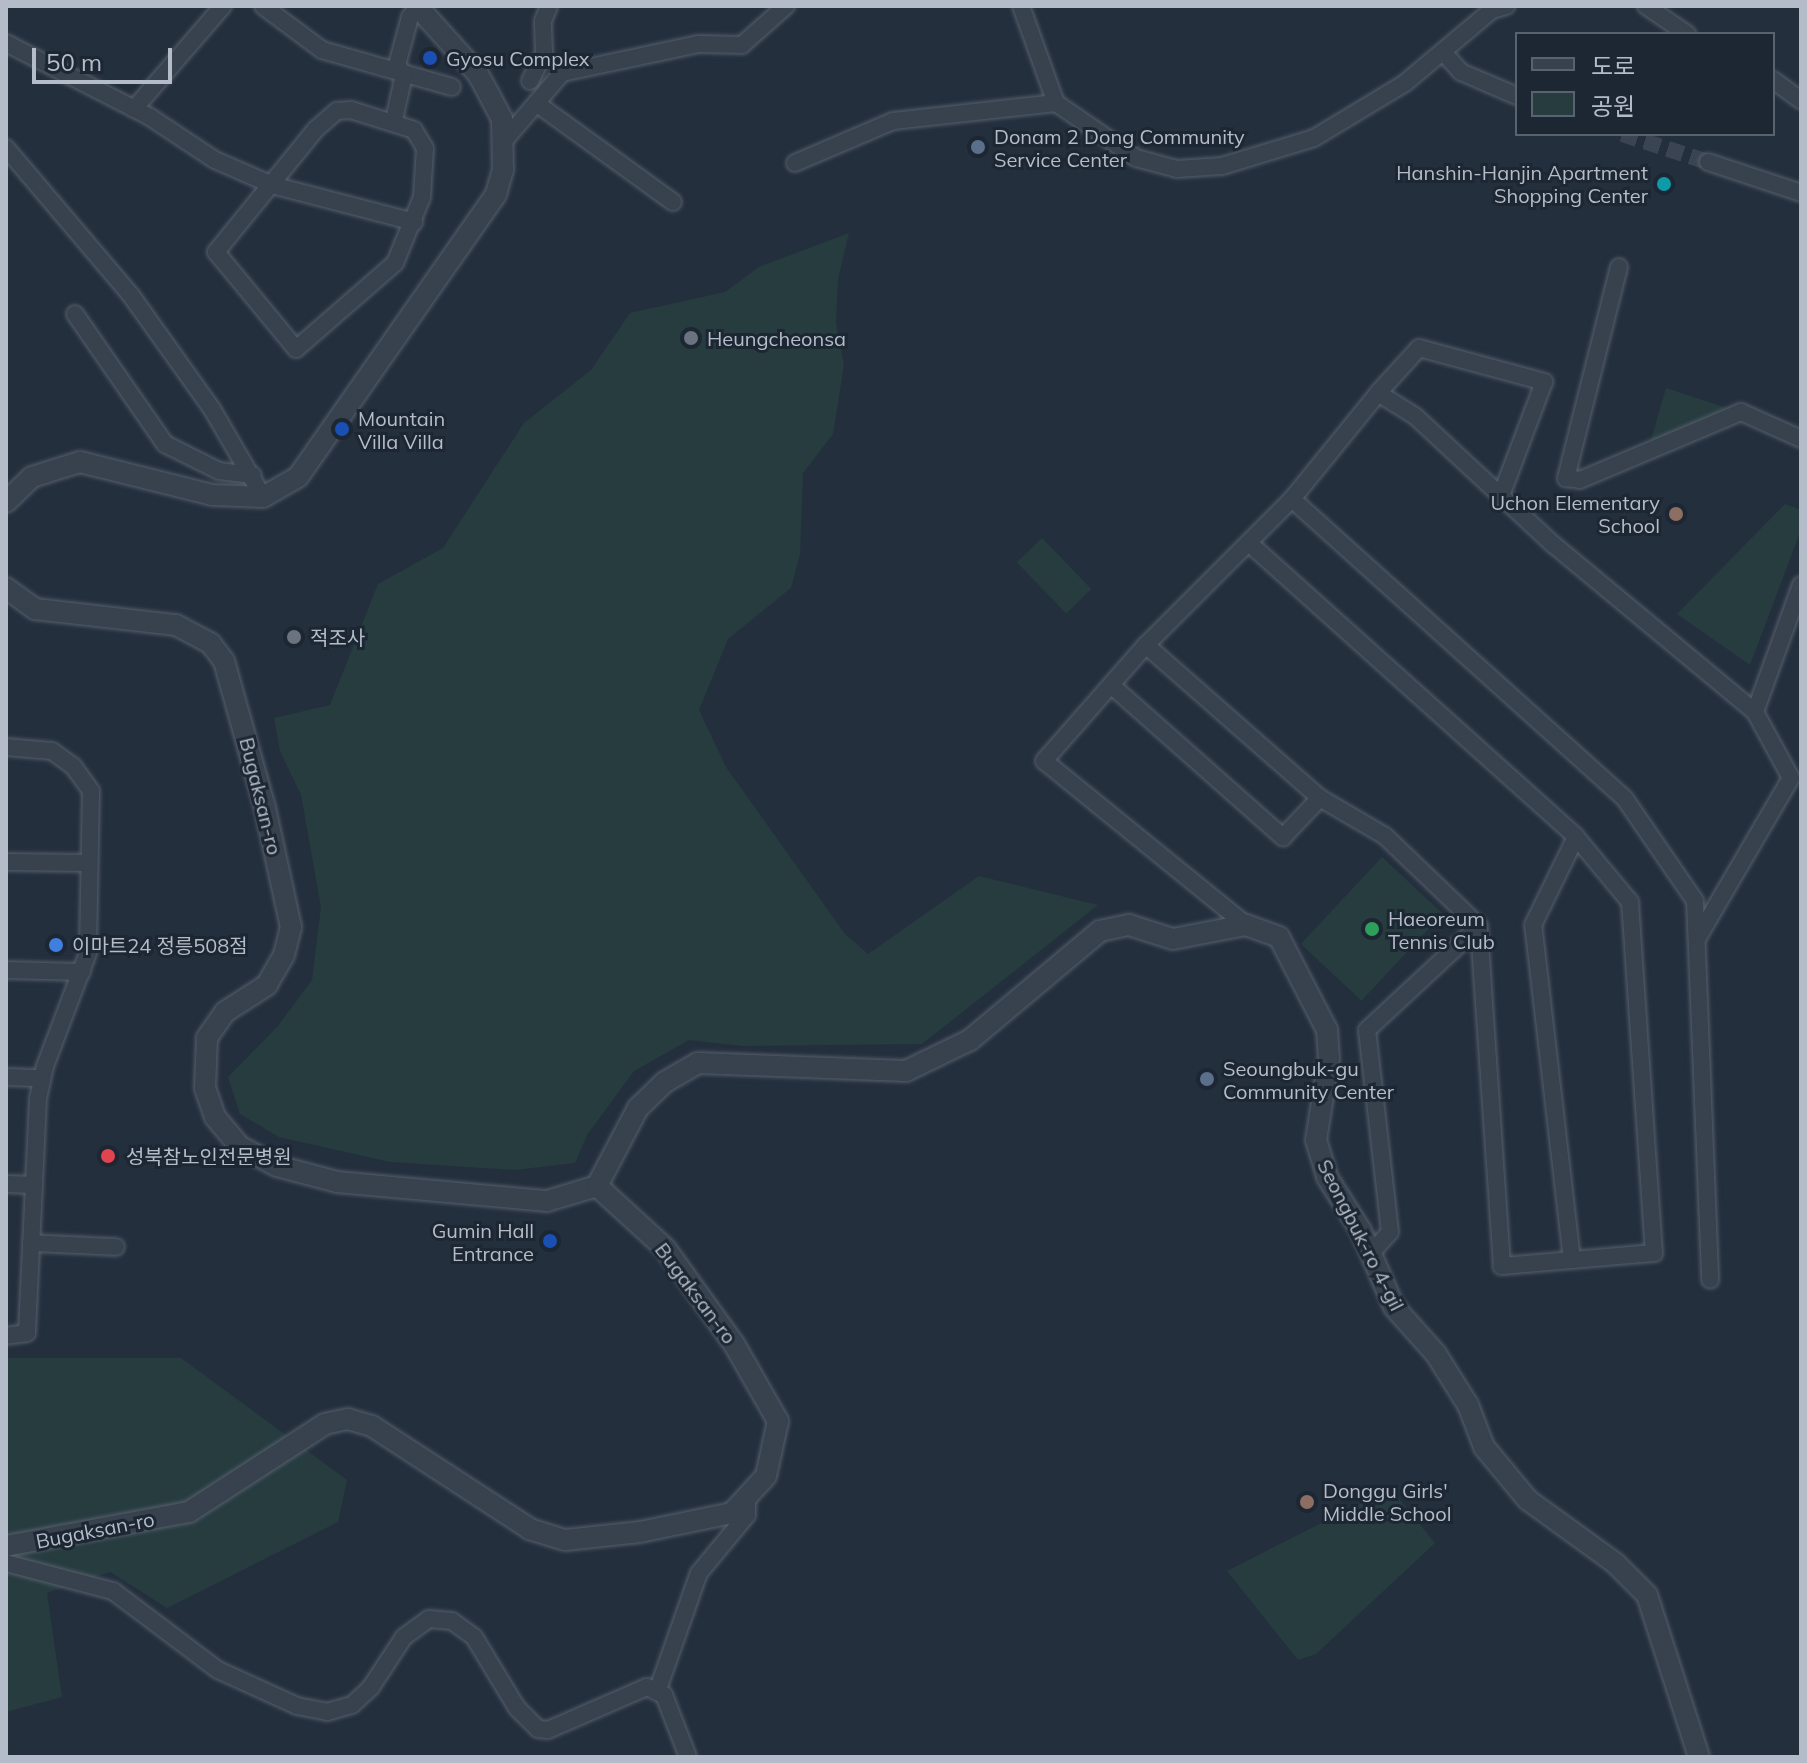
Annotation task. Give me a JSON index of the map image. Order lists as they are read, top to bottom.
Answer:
{
  "streets": {
    "street": ["Bugaksan-ro", "Seongbuk-ro 4-gil"]
  },
  "places": [
    "Gyosu Complex",
    "Donam 2 Dong Community Service Center",
    "Hanshin-Hanjin Apartment Shopping Center",
    "Heungcheonsa",
    "Mountain Villa Villa",
    "Uchon Elementary School",
    "적조사",
    "Haeoreum Tennis Club",
    "이마트24 정릉508점",
    "Seoungbuk-gu Community Center",
    "성북참노인전문병원",
    "Gumin Hall Entrance",
    "Donggu Girls' Middle School"
  ],
  "legend": ["도로", "공원"],
  "scale_bar": "50 m"
}
